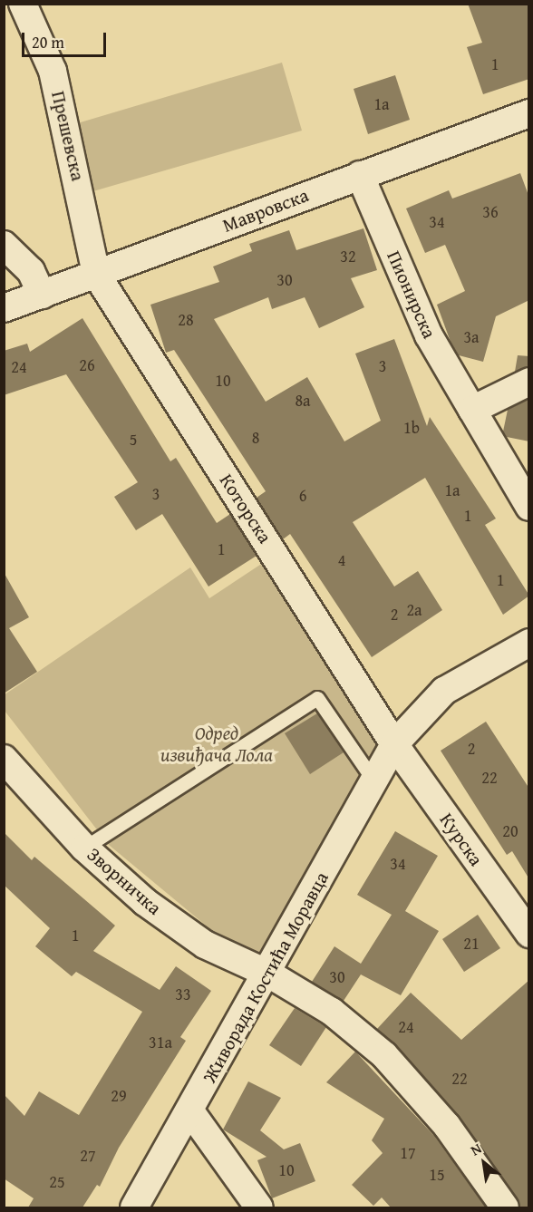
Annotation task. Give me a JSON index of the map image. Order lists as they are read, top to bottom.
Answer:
{
  "streets": {
    "street": [
      "Прешевска",
      "Мавровска",
      "Пионирска",
      "Которска",
      "Курска",
      "Зворничка",
      "Живорада Костића Моравца"
    ]
  },
  "crossings": [
    ["Прешевска", "Мавровска"],
    ["Прешевска", "Которска"],
    ["Мавровска", "Пионирска"],
    ["Мавровска", "Которска"],
    ["Которска", "Курска"],
    ["Которска", "Живорада Костића Моравца"],
    ["Курска", "Живорада Костића Моравца"],
    ["Зворничка", "Живорада Костића Моравца"]
  ],
  "parks": ["Одред извиђача Лола"],
  "house_numbers": [
    "1",
    "1a",
    "36",
    "34",
    "32",
    "30",
    "28",
    "3a",
    "26",
    "3",
    "24",
    "10",
    "8a",
    "1b",
    "8",
    "5",
    "1a",
    "3",
    "6",
    "1",
    "1",
    "4",
    "1",
    "2a",
    "2",
    "2",
    "22",
    "20",
    "34",
    "1",
    "21",
    "30",
    "33",
    "24",
    "31a",
    "22",
    "29",
    "17",
    "27",
    "10",
    "15",
    "25"
  ],
  "scale_bar": "20 m",
  "north": "top left"
}
